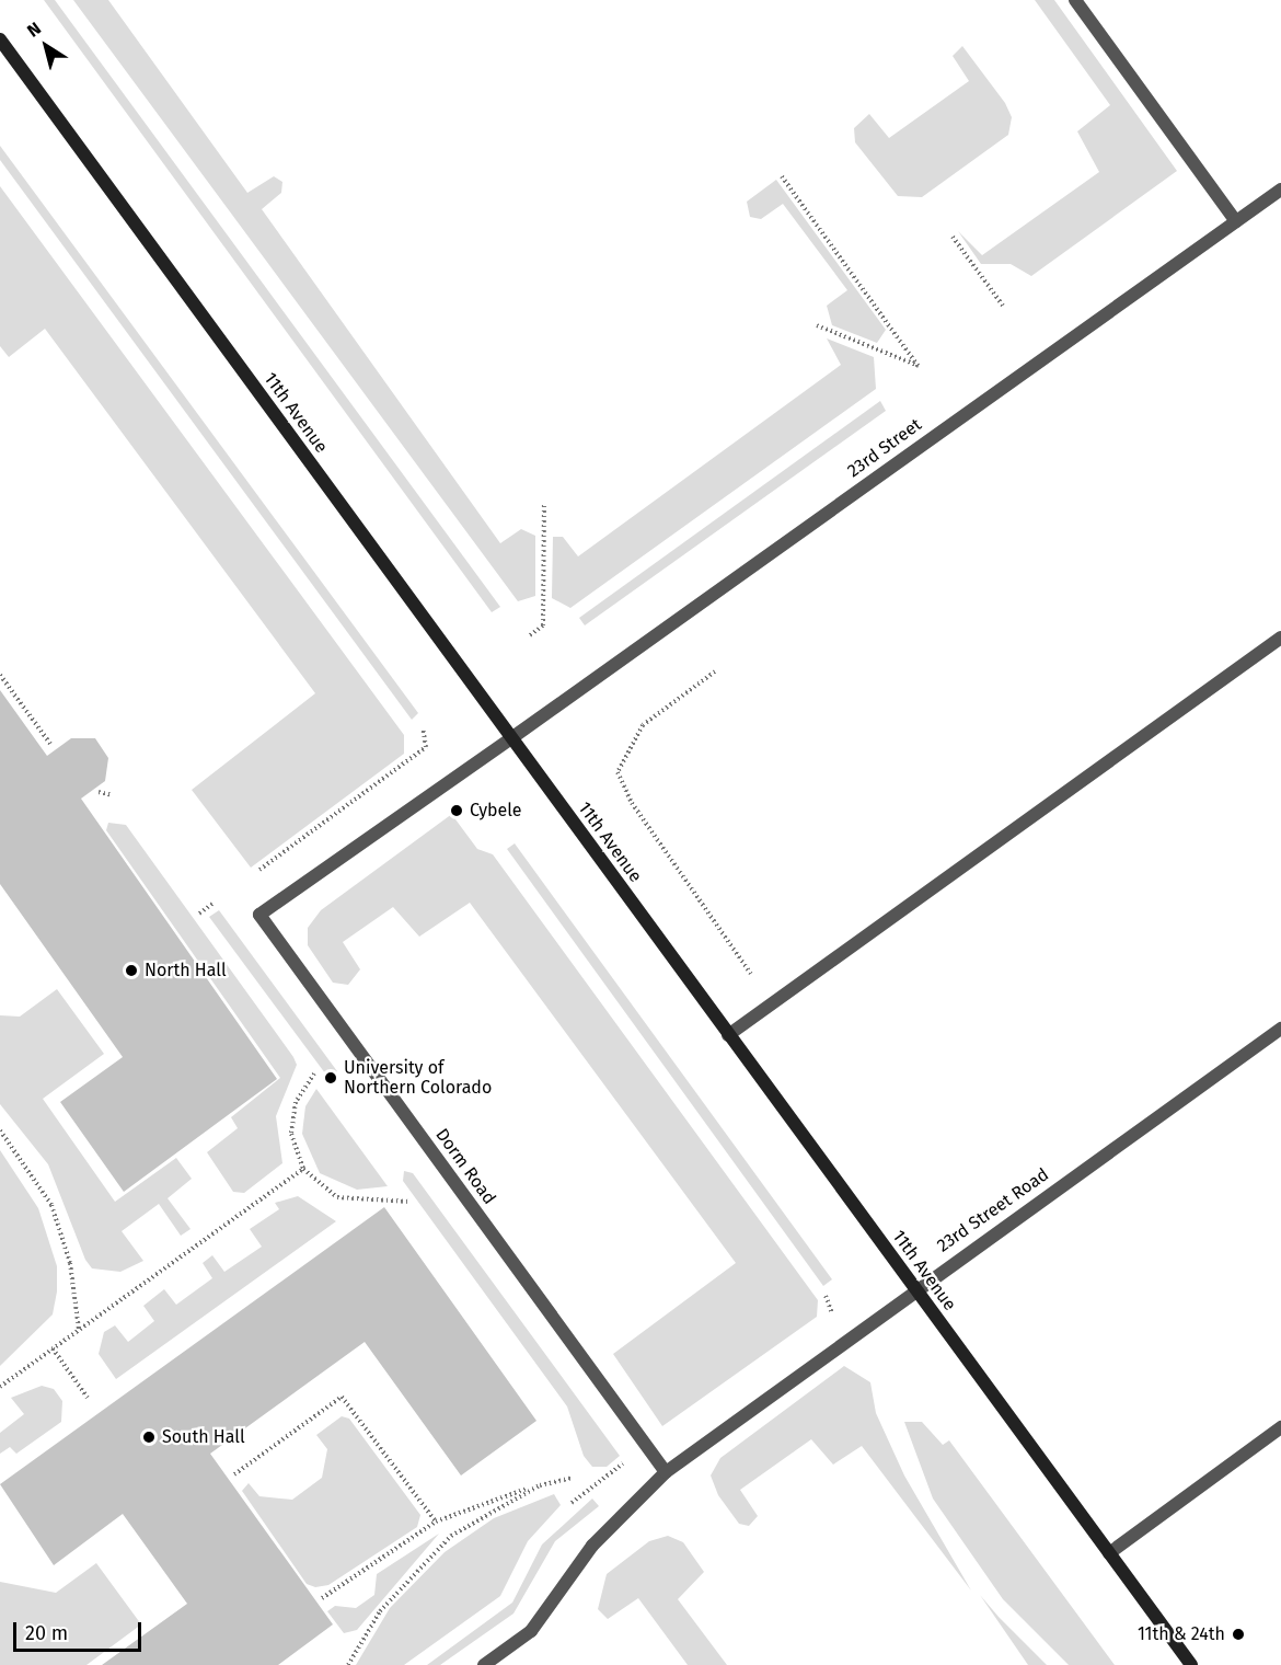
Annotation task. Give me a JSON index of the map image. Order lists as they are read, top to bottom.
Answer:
{
  "streets": {
    "main road": ["11th Avenue"],
    "street": ["23rd Street", "Dorm Road", "23rd Street Road"]
  },
  "crossings": [
    ["11th Avenue", "23rd Street"],
    ["11th Avenue", "Dorm Road"],
    ["11th Avenue", "23rd Street Road"],
    ["23rd Street", "Dorm Road"],
    ["Dorm Road", "23rd Street Road"]
  ],
  "places": [
    "Cybele",
    "North Hall",
    "University of Northern Colorado",
    "South Hall",
    "11th & 24th"
  ],
  "scale_bar": "20 m",
  "north": "top left"
}
